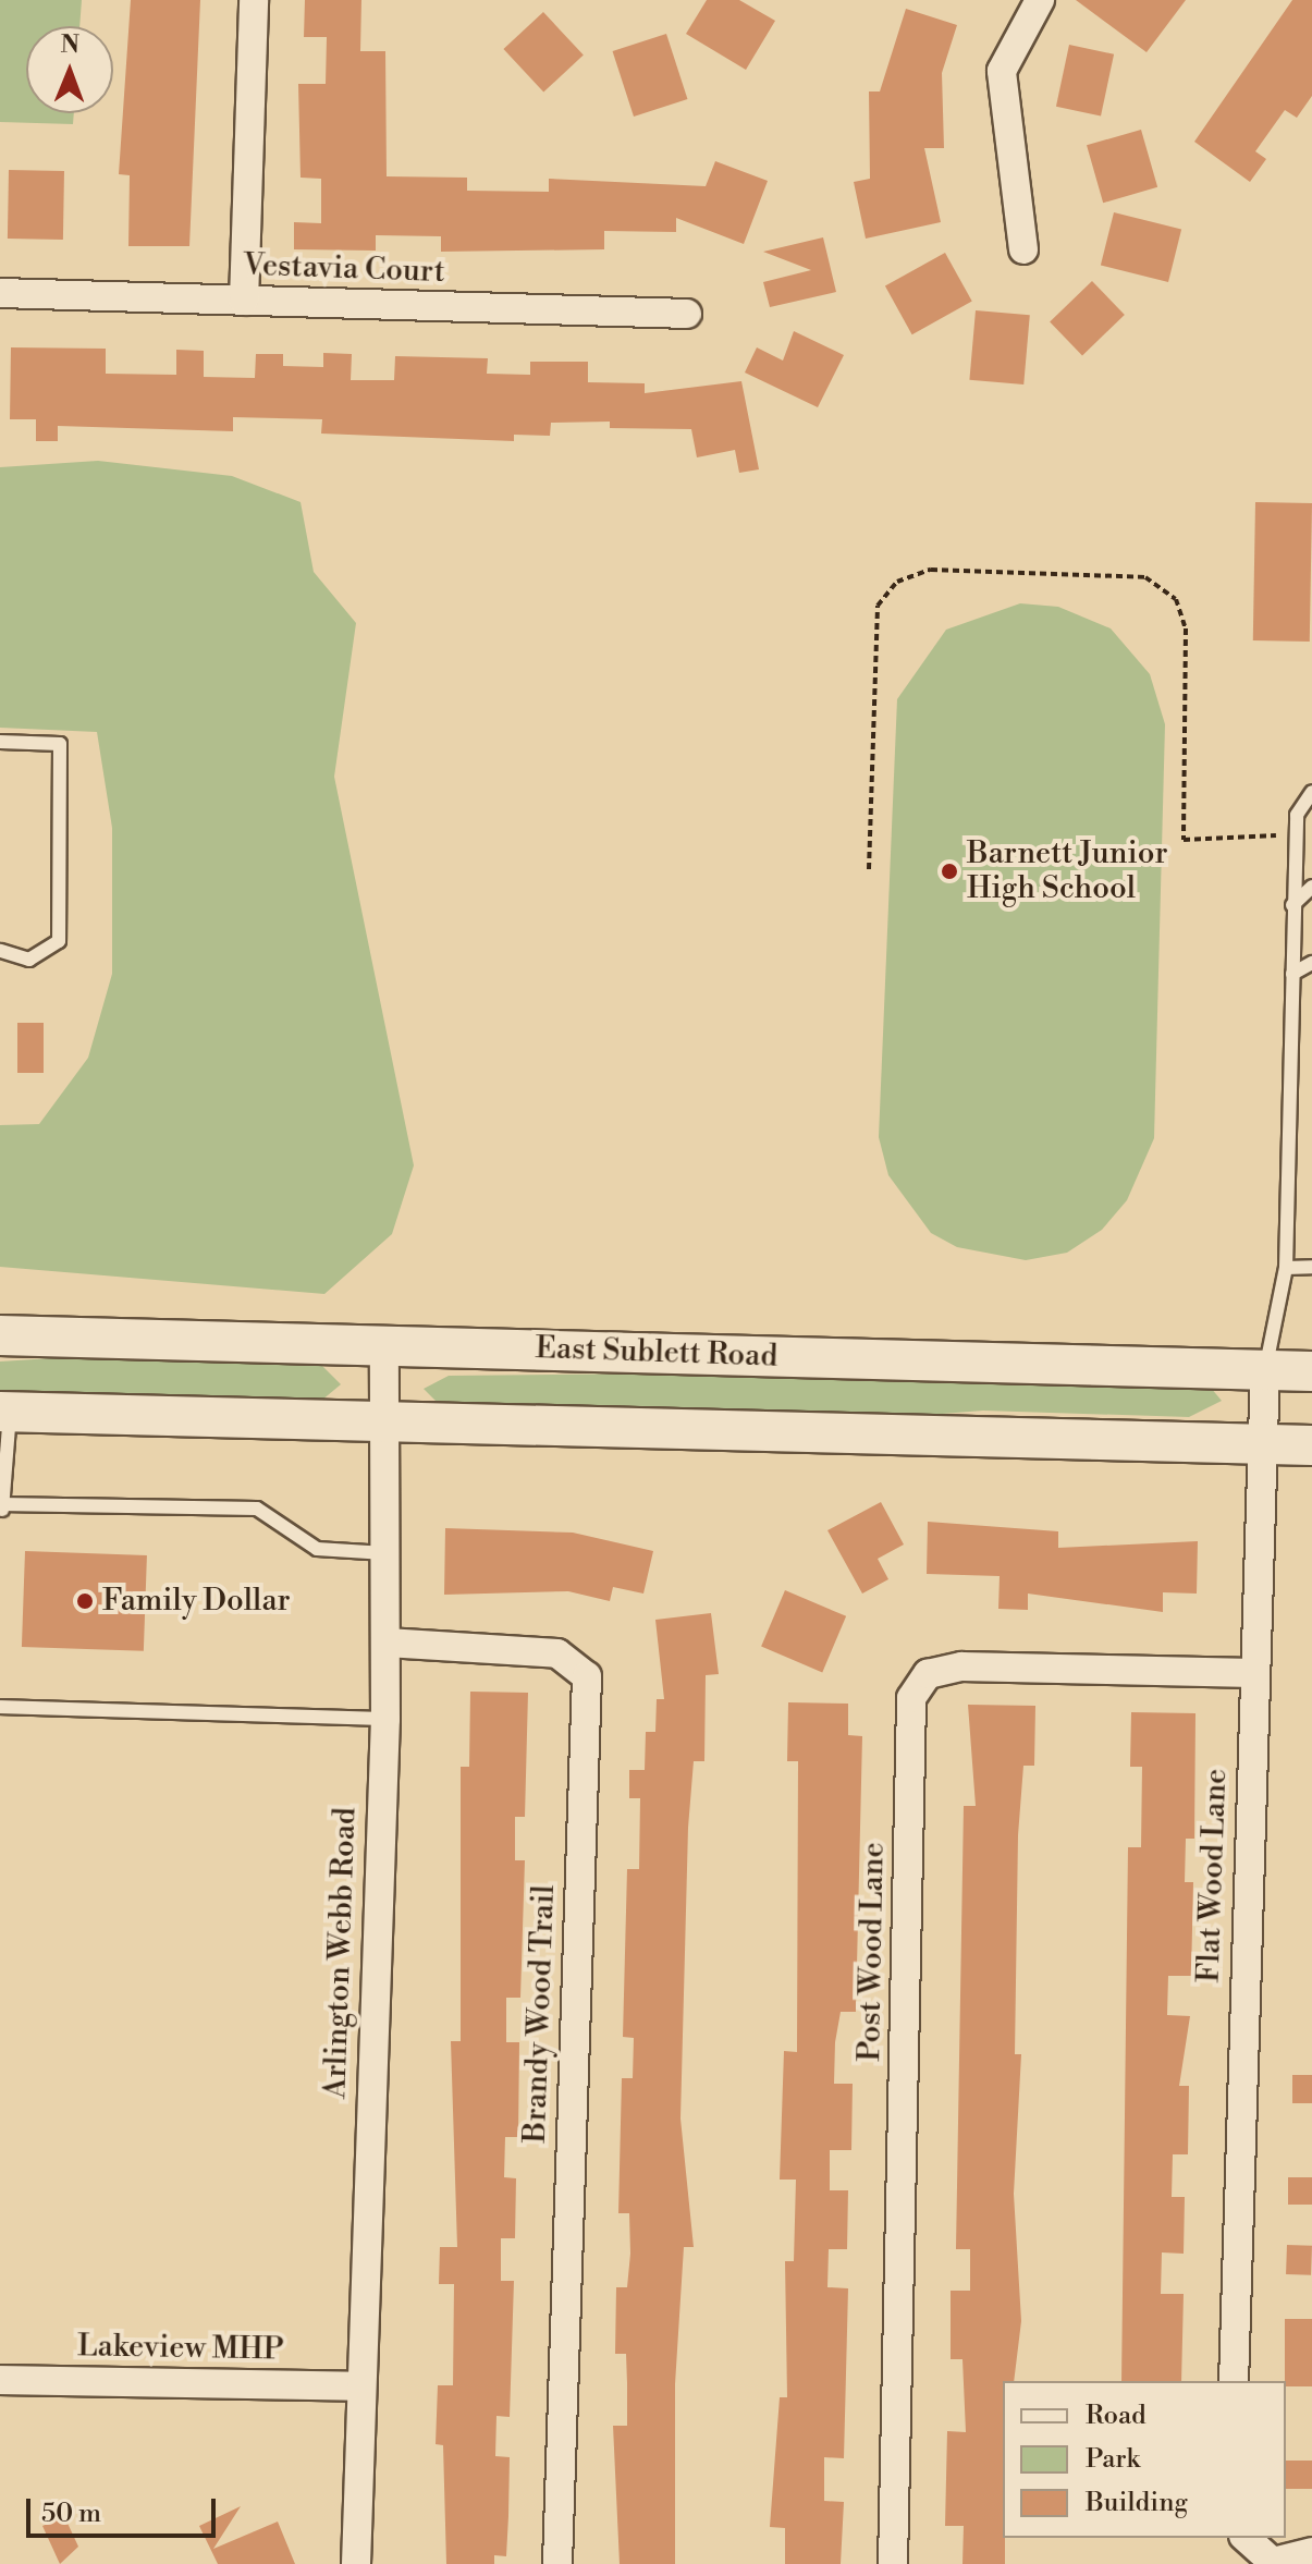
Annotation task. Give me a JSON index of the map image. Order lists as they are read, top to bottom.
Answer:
{
  "streets": {
    "main road": ["East Sublett Road"],
    "street": [
      "Vestavia Court",
      "Flat Wood Lane",
      "Post Wood Lane",
      "Arlington Webb Road",
      "Brandy Wood Trail",
      "Lakeview MHP"
    ]
  },
  "crossings": [
    ["East Sublett Road", "Flat Wood Lane"],
    ["East Sublett Road", "Arlington Webb Road"],
    ["Flat Wood Lane", "Post Wood Lane"],
    ["Arlington Webb Road", "Brandy Wood Trail"],
    ["Arlington Webb Road", "Lakeview MHP"]
  ],
  "places": ["Barnett Junior High School", "Family Dollar"],
  "legend": ["Road", "Park", "Building"],
  "scale_bar": "50 m",
  "north": "top"
}
